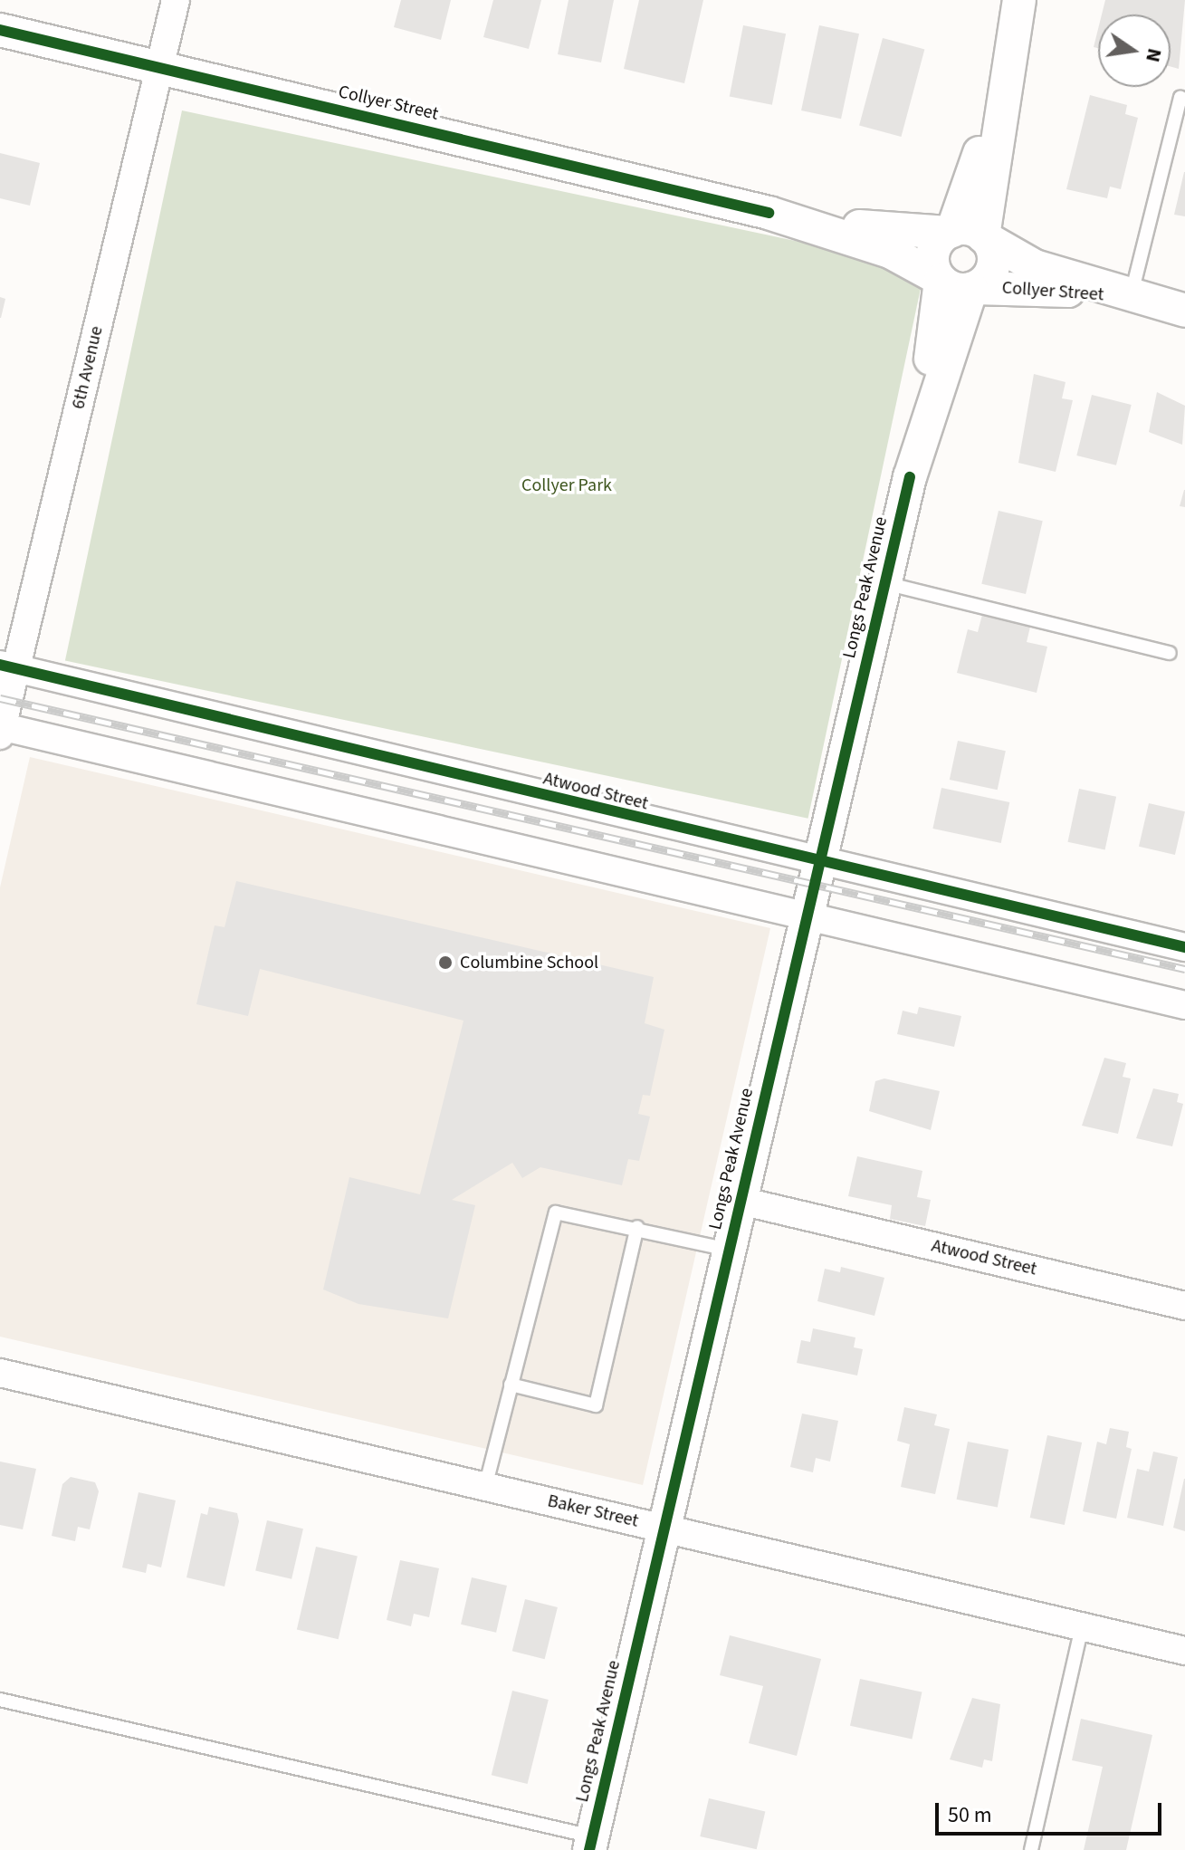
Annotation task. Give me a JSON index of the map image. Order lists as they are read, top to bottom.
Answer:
{
  "streets": {
    "street": [
      "Collyer Street",
      "6th Avenue",
      "Longs Peak Avenue",
      "Atwood Street",
      "Baker Street"
    ]
  },
  "crossings": [
    ["Collyer Street", "6th Avenue"],
    ["Collyer Street", "Longs Peak Avenue"],
    ["6th Avenue", "Atwood Street"],
    ["Longs Peak Avenue", "Atwood Street"],
    ["Longs Peak Avenue", "Baker Street"]
  ],
  "parks": ["Collyer Park"],
  "places": ["Columbine School"],
  "scale_bar": "50 m",
  "north": "right"
}
